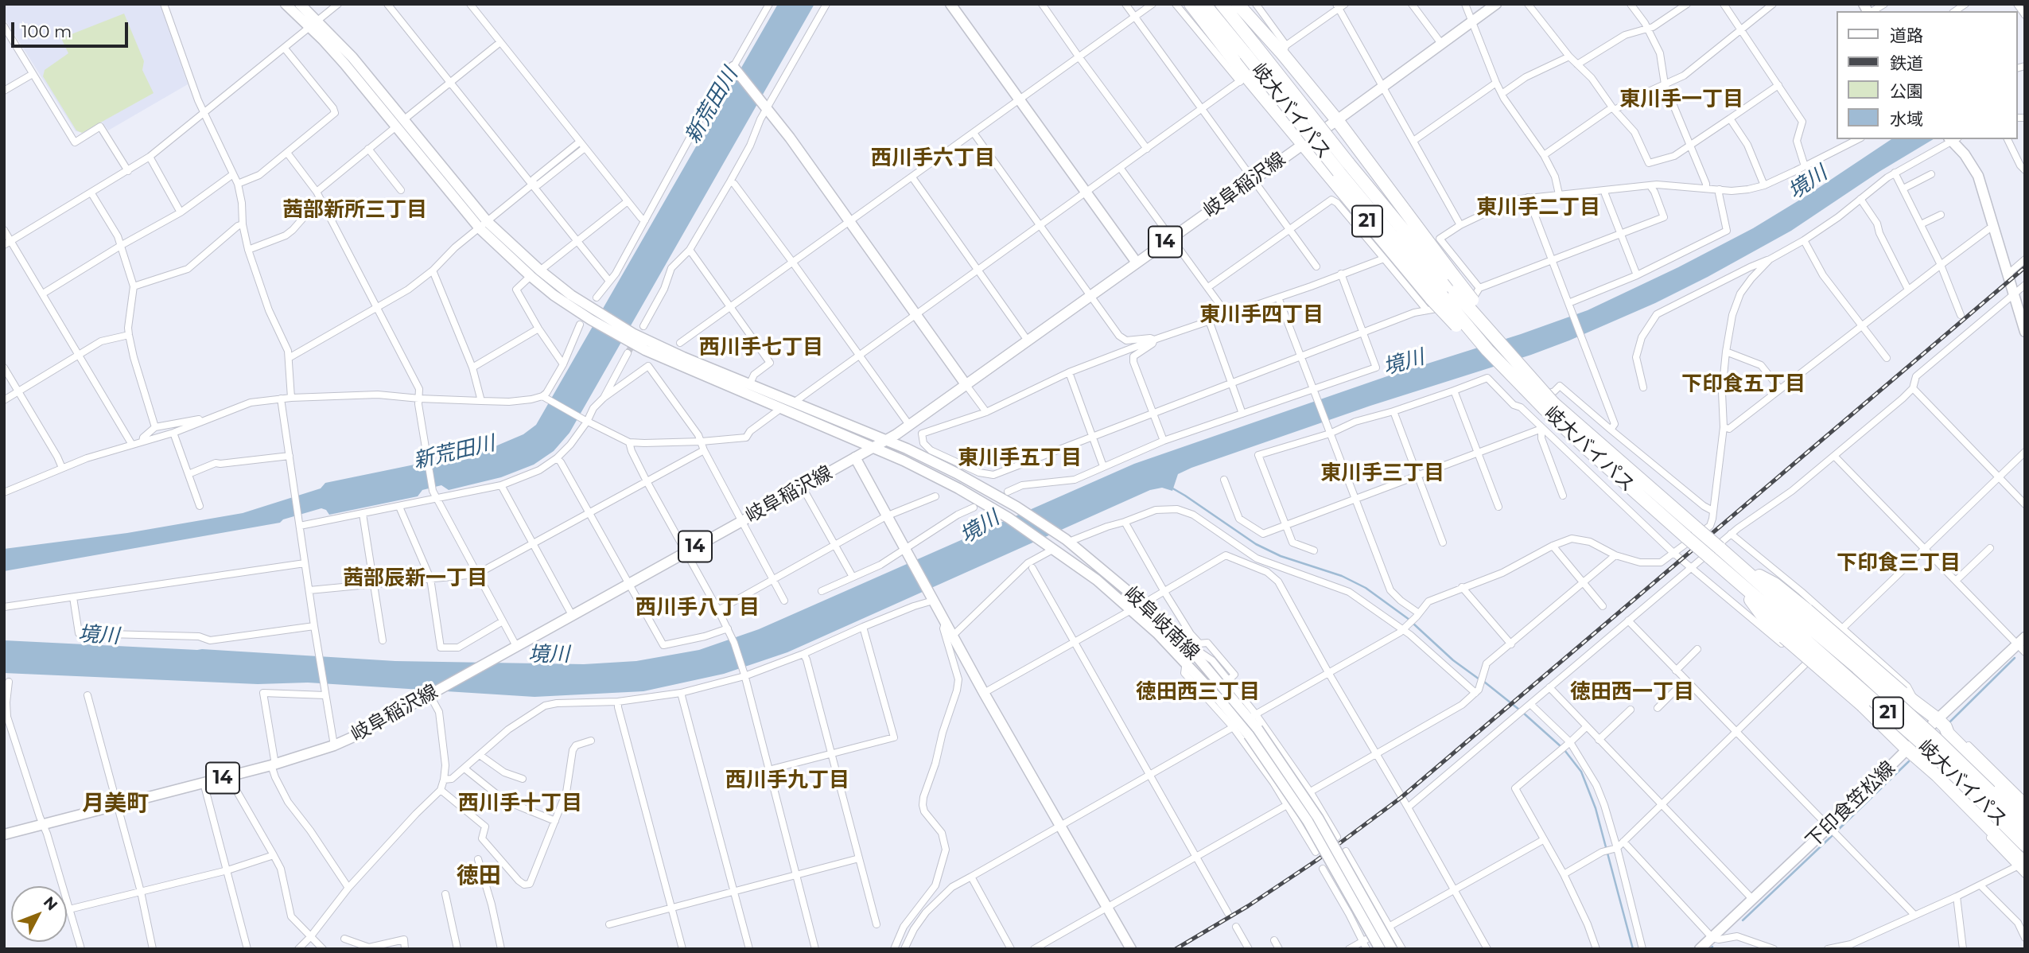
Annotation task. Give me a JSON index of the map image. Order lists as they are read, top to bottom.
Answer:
{
  "streets": {
    "highway": ["岐大バイパス", "21"],
    "main road": [
      "岐阜稲沢線",
      "14",
      "岐阜岐南線",
      "下印食笠松線"
    ]
  },
  "crossings": [
    ["岐大バイパス", "21"],
    ["岐阜稲沢線", "21"],
    ["岐阜稲沢線", "岐阜岐南線"],
    ["21", "下印食笠松線"]
  ],
  "districts": [
    "東川手一丁目",
    "西川手六丁目",
    "東川手二丁目",
    "茜部新所三丁目",
    "東川手四丁目",
    "西川手七丁目",
    "下印食五丁目",
    "東川手五丁目",
    "東川手三丁目",
    "下印食三丁目",
    "茜部辰新一丁目",
    "西川手八丁目",
    "徳田西三丁目",
    "徳田西一丁目",
    "西川手九丁目",
    "西川手十丁目",
    "月美町",
    "徳田"
  ],
  "water": ["新荒田川", "境川"],
  "legend": [
    "道路",
    "鉄道",
    "公園",
    "水域"
  ],
  "scale_bar": "100 m",
  "north": "top right"
}
